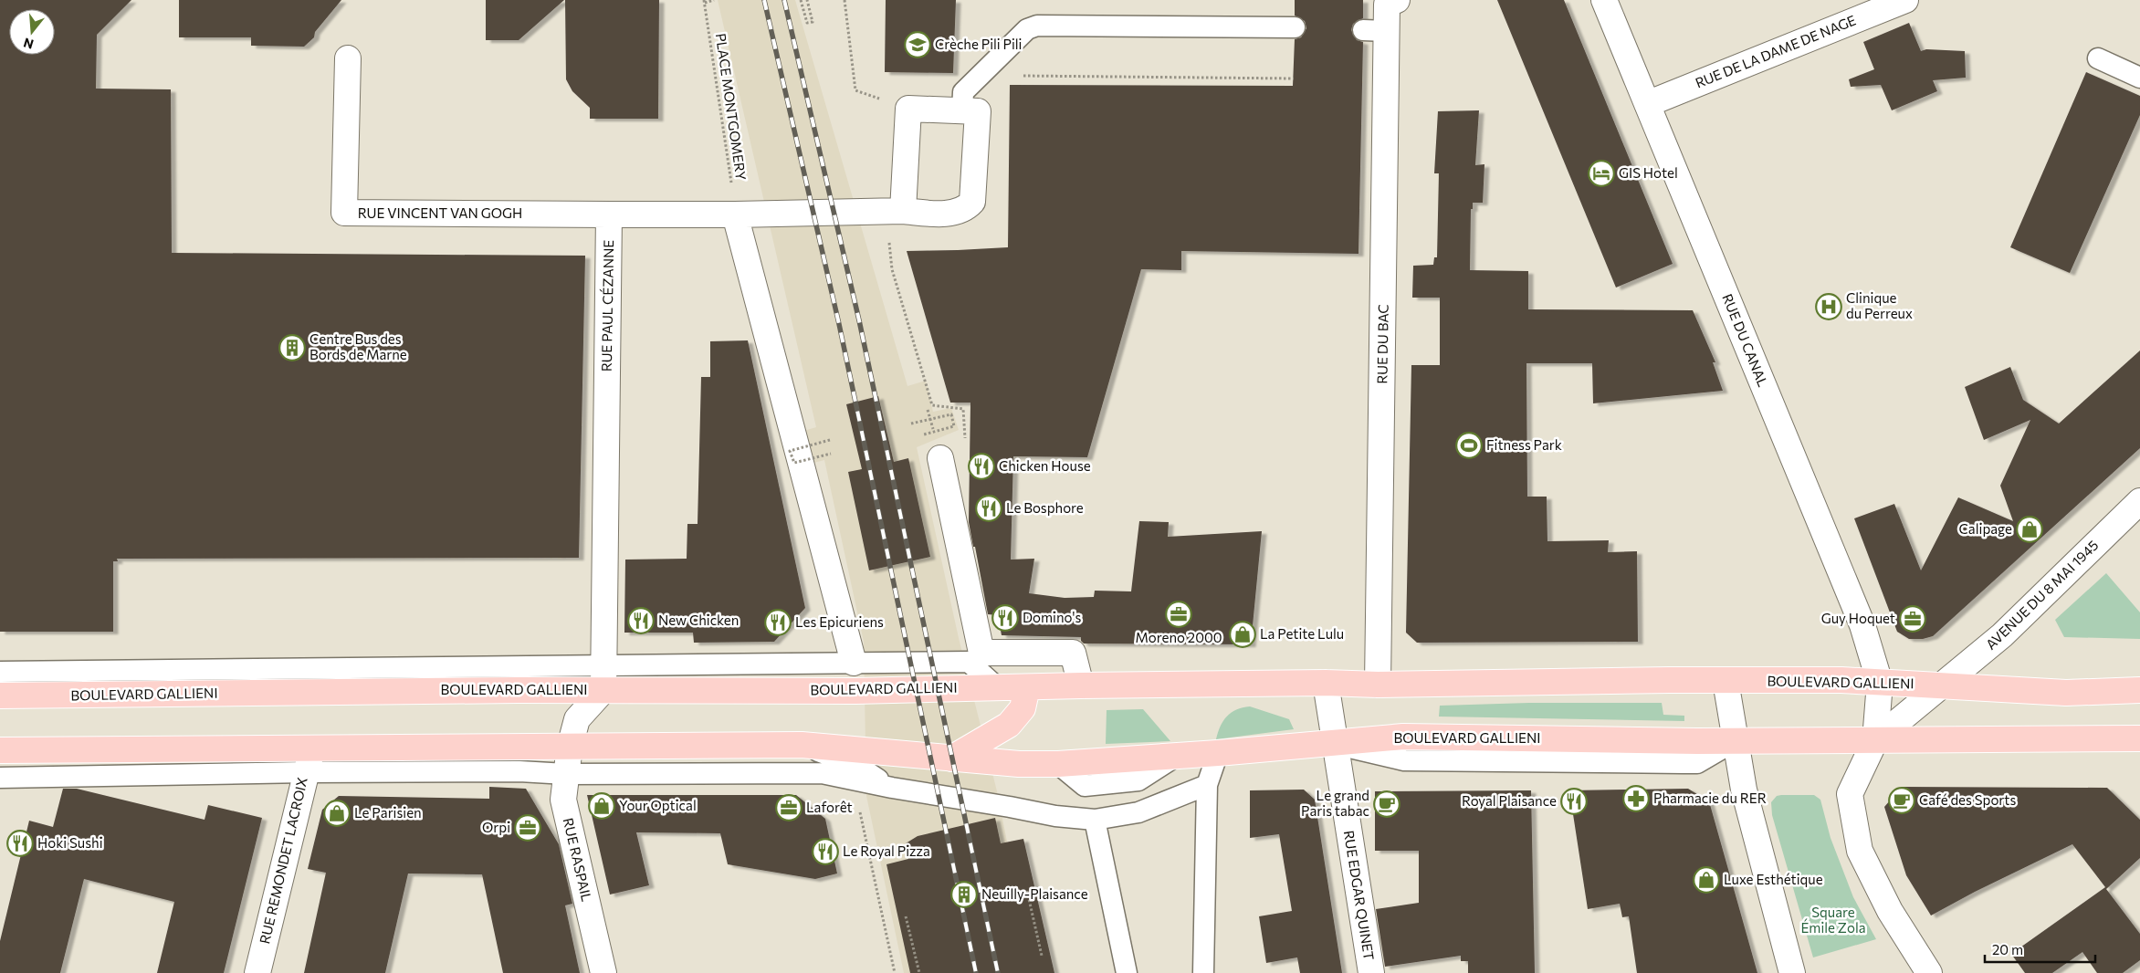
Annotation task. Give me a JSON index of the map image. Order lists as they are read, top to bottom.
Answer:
{
  "streets": {
    "main road": ["BOULEVARD GALLIENI"],
    "street": [
      "RUE DE LA DAME DE NAGE",
      "RUE VINCENT VAN GOGH",
      "RUE PAUL CÉZANNE",
      "RUE DU CANAL",
      "RUE DU BAC",
      "AVENUE DU 8 MAI 1945",
      "RUE RASPAIL",
      "RUE REMONDET LACROIX",
      "RUE EDGAR QUINET"
    ],
    "path": ["PLACE MONTGOMERY"]
  },
  "crossings": [
    ["RUE DE LA DAME DE NAGE", "RUE DU CANAL"],
    ["RUE VINCENT VAN GOGH", "RUE PAUL CÉZANNE"],
    ["RUE PAUL CÉZANNE", "BOULEVARD GALLIENI"],
    ["RUE PAUL CÉZANNE", "RUE RASPAIL"],
    ["RUE DU CANAL", "BOULEVARD GALLIENI"],
    ["RUE DU BAC", "BOULEVARD GALLIENI"],
    ["AVENUE DU 8 MAI 1945", "BOULEVARD GALLIENI"],
    ["BOULEVARD GALLIENI", "RUE RASPAIL"],
    ["BOULEVARD GALLIENI", "RUE REMONDET LACROIX"],
    ["BOULEVARD GALLIENI", "RUE EDGAR QUINET"]
  ],
  "parks": ["Square Émile Zola"],
  "places": {
    "school or university": ["Crèche Pili Pili"],
    "hotel": ["GIS Hotel"],
    "hospital": ["Clinique du Perreux"],
    "building": ["Centre Bus des Bords de Marne", "Neuilly-Plaisance"],
    "sports": ["Fitness Park"],
    "restaurant": [
      "Chicken House",
      "Le Bosphore",
      "Domino's",
      "New Chicken",
      "Les Epicuriens",
      "Royal Plaisance",
      "Hoki Sushi",
      "Le Royal Pizza"
    ],
    "shop": [
      "Calipage",
      "La Petite Lulu",
      "Your Optical",
      "Le Parisien",
      "Luxe Esthétique"
    ],
    "office": [
      "Moreno 2000",
      "Guy Hoquet",
      "Laforêt",
      "Orpi"
    ],
    "pharmacy": ["Pharmacie du RER"],
    "cafe": ["Café des Sports", "Le grand Paris tabac"]
  },
  "scale_bar": "20 m",
  "north": "bottom"
}
